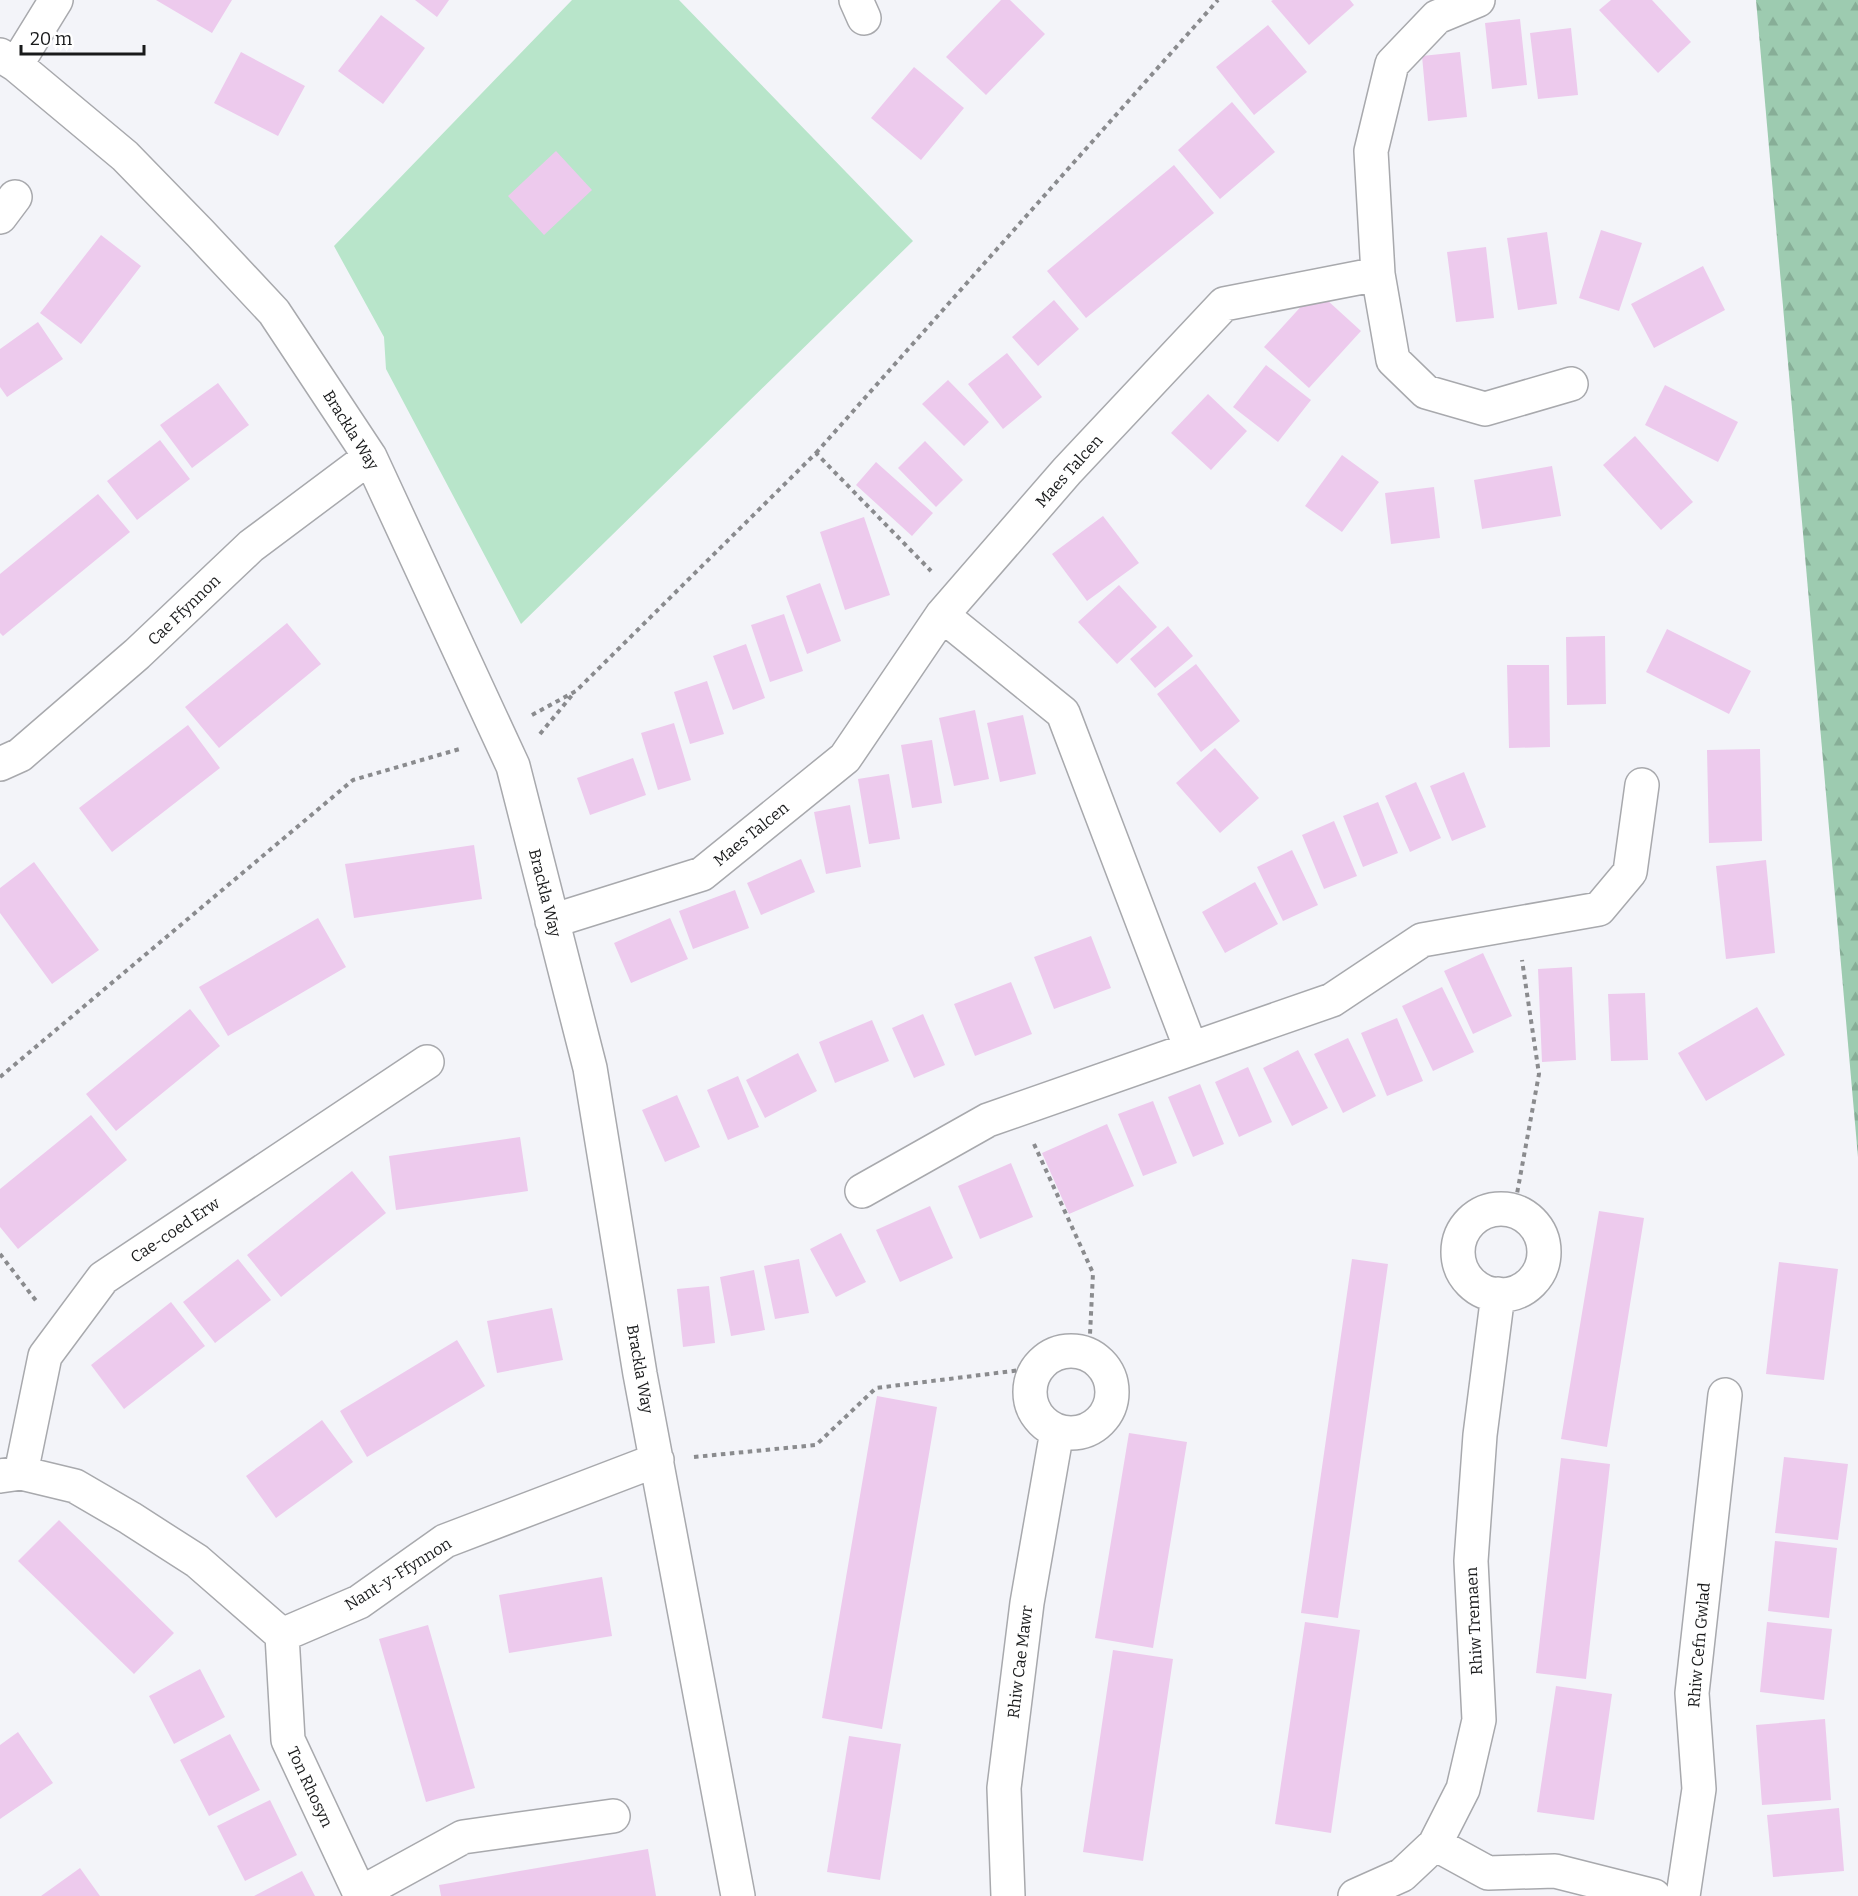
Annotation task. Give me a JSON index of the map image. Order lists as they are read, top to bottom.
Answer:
{
  "streets": {
    "street": [
      "Brackla Way",
      "Maes Talcen",
      "Cae Ffynnon",
      "Cae-coed Erw",
      "Nant-y-Ffynnon",
      "Rhiw Tremaen",
      "Rhiw Cefn Gwlad",
      "Rhiw Cae Mawr",
      "Ton Rhosyn"
    ]
  },
  "crossings": [
    ["Brackla Way", "Maes Talcen"],
    ["Brackla Way", "Cae Ffynnon"],
    ["Brackla Way", "Nant-y-Ffynnon"],
    ["Nant-y-Ffynnon", "Ton Rhosyn"]
  ],
  "scale_bar": "20 m"
}
